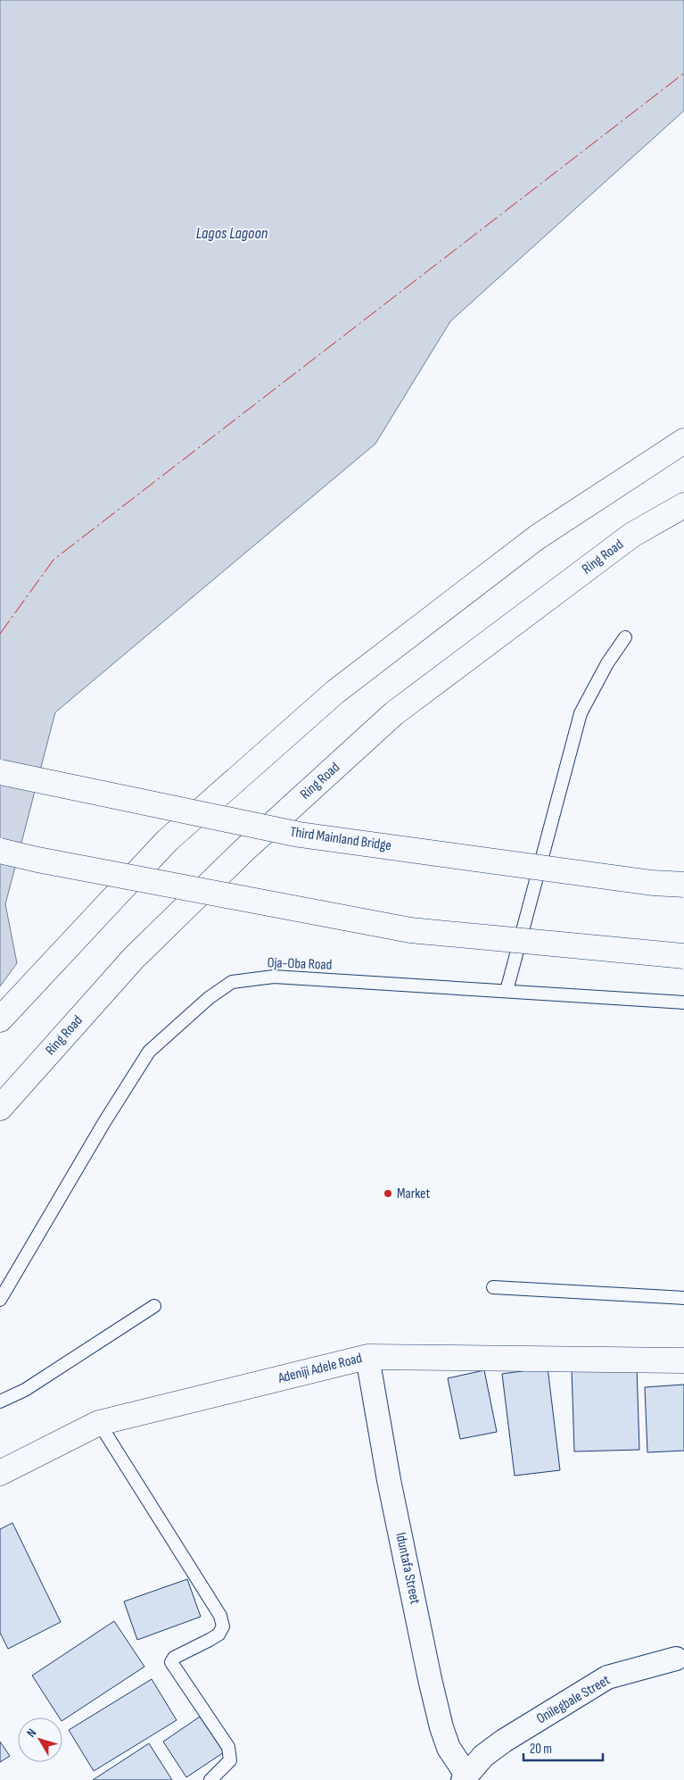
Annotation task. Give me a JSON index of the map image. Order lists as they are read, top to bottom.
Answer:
{
  "streets": {
    "main road": ["Ring Road", "Third Mainland Bridge", "Adeniji Adele Road"],
    "street": ["Iduntafa Street", "Onilegbale Street"],
    "lane": ["Oja-Oba Road"]
  },
  "crossings": [
    ["Adeniji Adele Road", "Iduntafa Street"],
    ["Iduntafa Street", "Onilegbale Street"]
  ],
  "water": ["Lagos Lagoon"],
  "places": ["Market"],
  "scale_bar": "20 m",
  "north": "top left"
}
